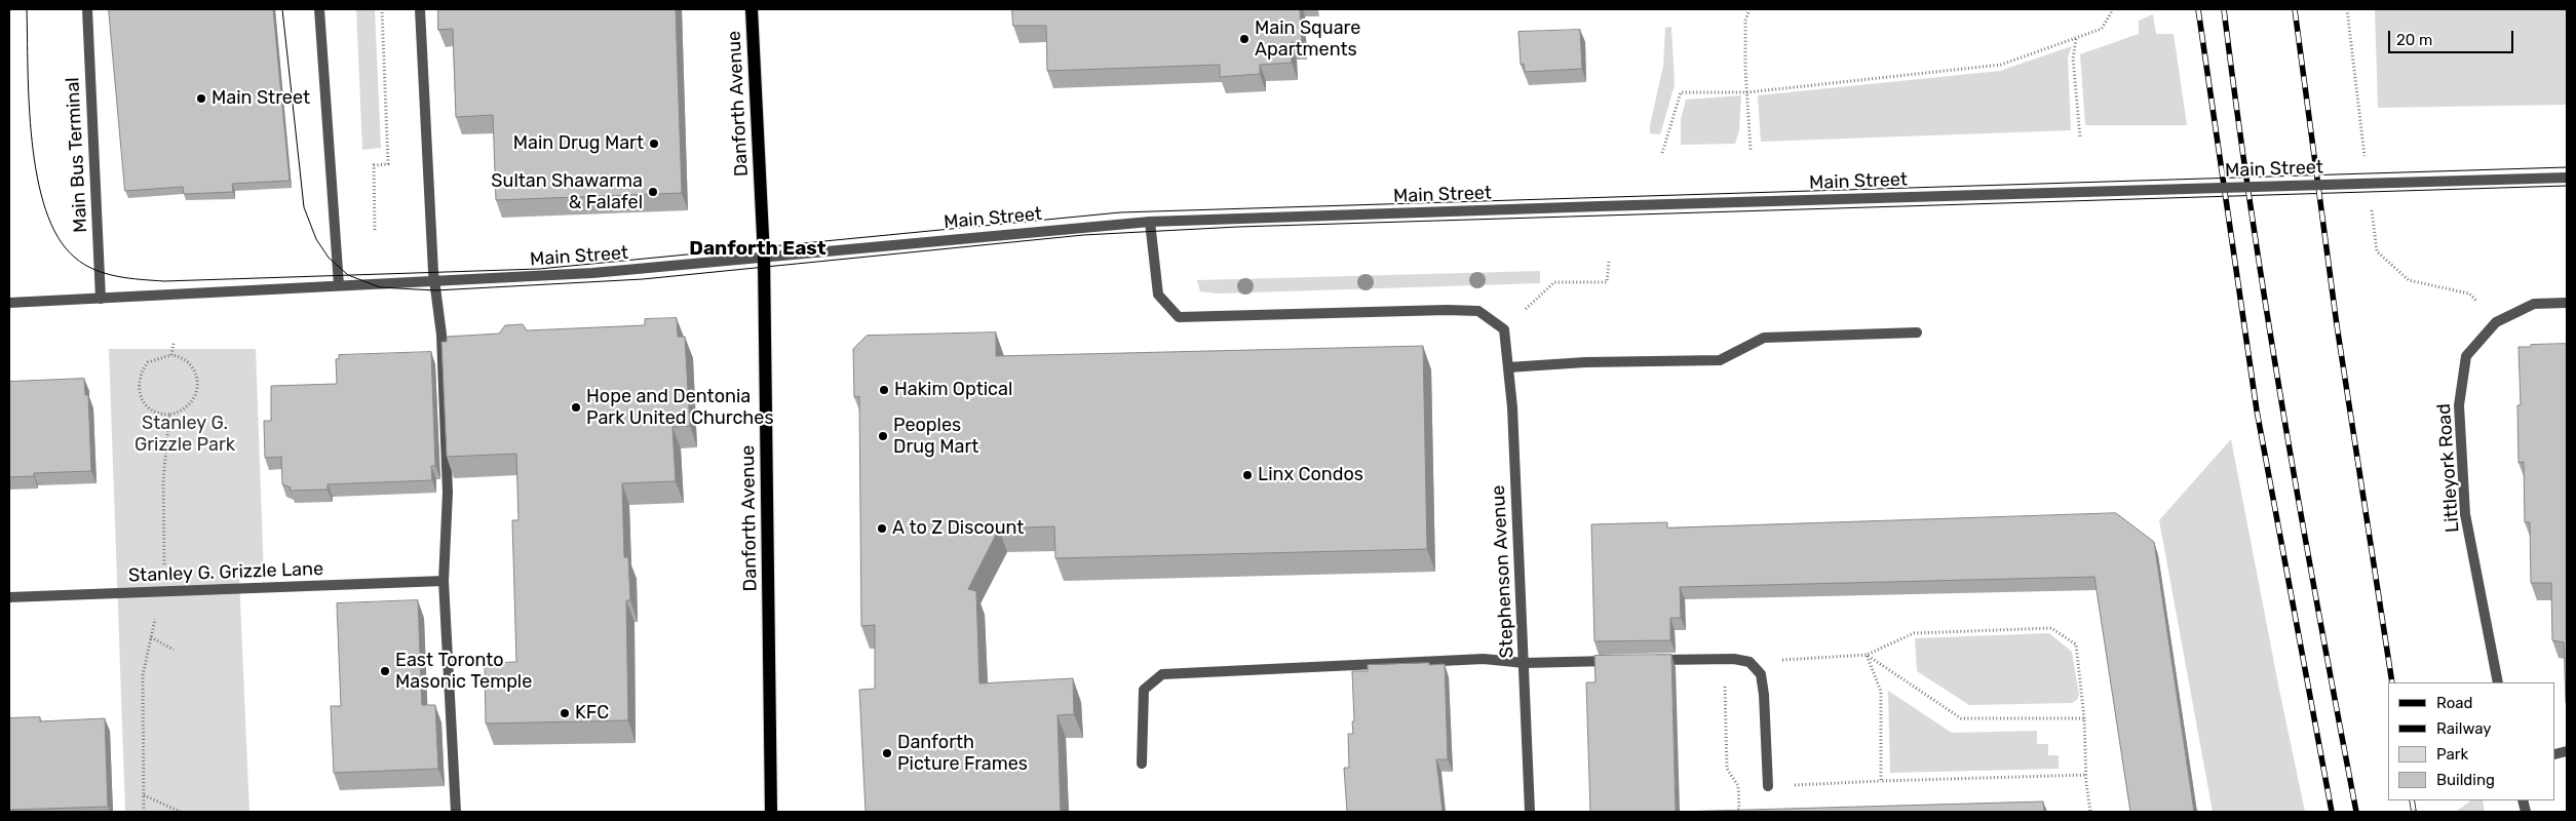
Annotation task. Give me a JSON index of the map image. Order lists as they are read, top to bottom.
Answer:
{
  "streets": {
    "main road": ["Danforth Avenue"],
    "street": [
      "Main Bus Terminal",
      "Main Street",
      "Littleyork Road",
      "Stephenson Avenue",
      "Stanley G. Grizzle Lane"
    ]
  },
  "crossings": [
    ["Danforth Avenue", "Main Street"],
    ["Main Bus Terminal", "Main Street"],
    ["Main Street", "Stephenson Avenue"]
  ],
  "districts": ["Danforth East"],
  "parks": ["Stanley G. Grizzle Park"],
  "places": [
    "Main Square Apartments",
    "Main Street",
    "Main Drug Mart",
    "Sultan Shawarma & Falafel",
    "Hakim Optical",
    "Hope and Dentonia Park United Churches",
    "Peoples Drug Mart",
    "Linx Condos",
    "A to Z Discount",
    "East Toronto Masonic Temple",
    "KFC",
    "Danforth Picture Frames"
  ],
  "legend": [
    "Road",
    "Railway",
    "Park",
    "Building"
  ],
  "scale_bar": "20 m"
}
